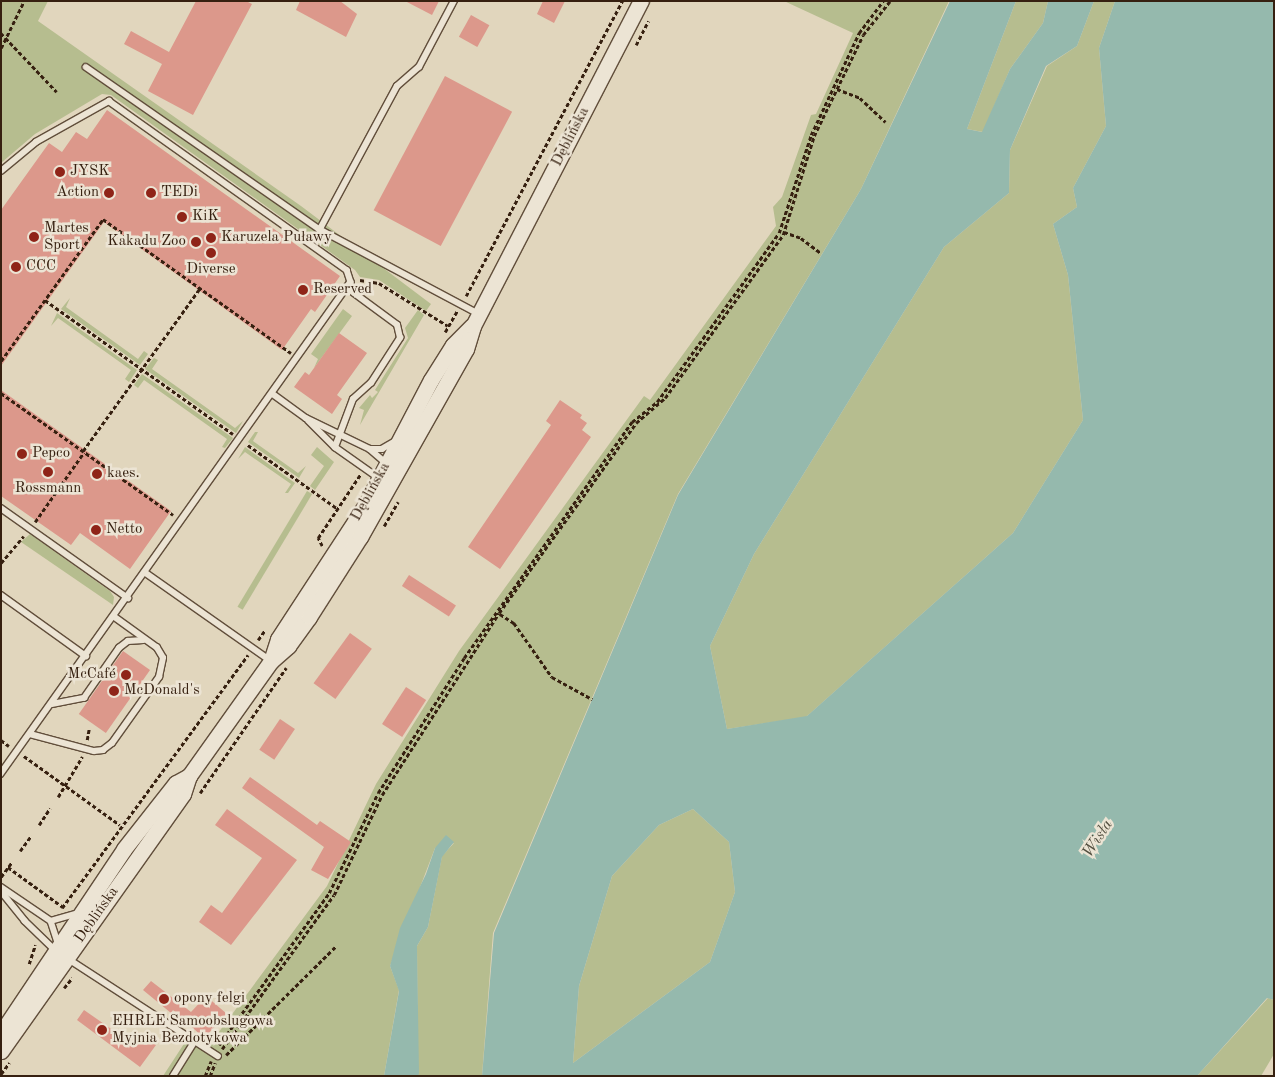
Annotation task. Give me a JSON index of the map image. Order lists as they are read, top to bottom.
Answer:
{
  "streets": {
    "main road": ["Dęblińska"]
  },
  "water": ["Wisła"],
  "places": [
    "JYSK",
    "Action",
    "TEDi",
    "KiK",
    "Martes Sport",
    "Karuzela Puławy",
    "Kakadu Zoo",
    "Diverse",
    "CCC",
    "Reserved",
    "Pepco",
    "Rossmann",
    "kaes.",
    "Netto",
    "McCafé",
    "McDonald's",
    "opony felgi",
    "EHRLE Samoobslugowa Myjnia Bezdotykowa"
  ]
}
